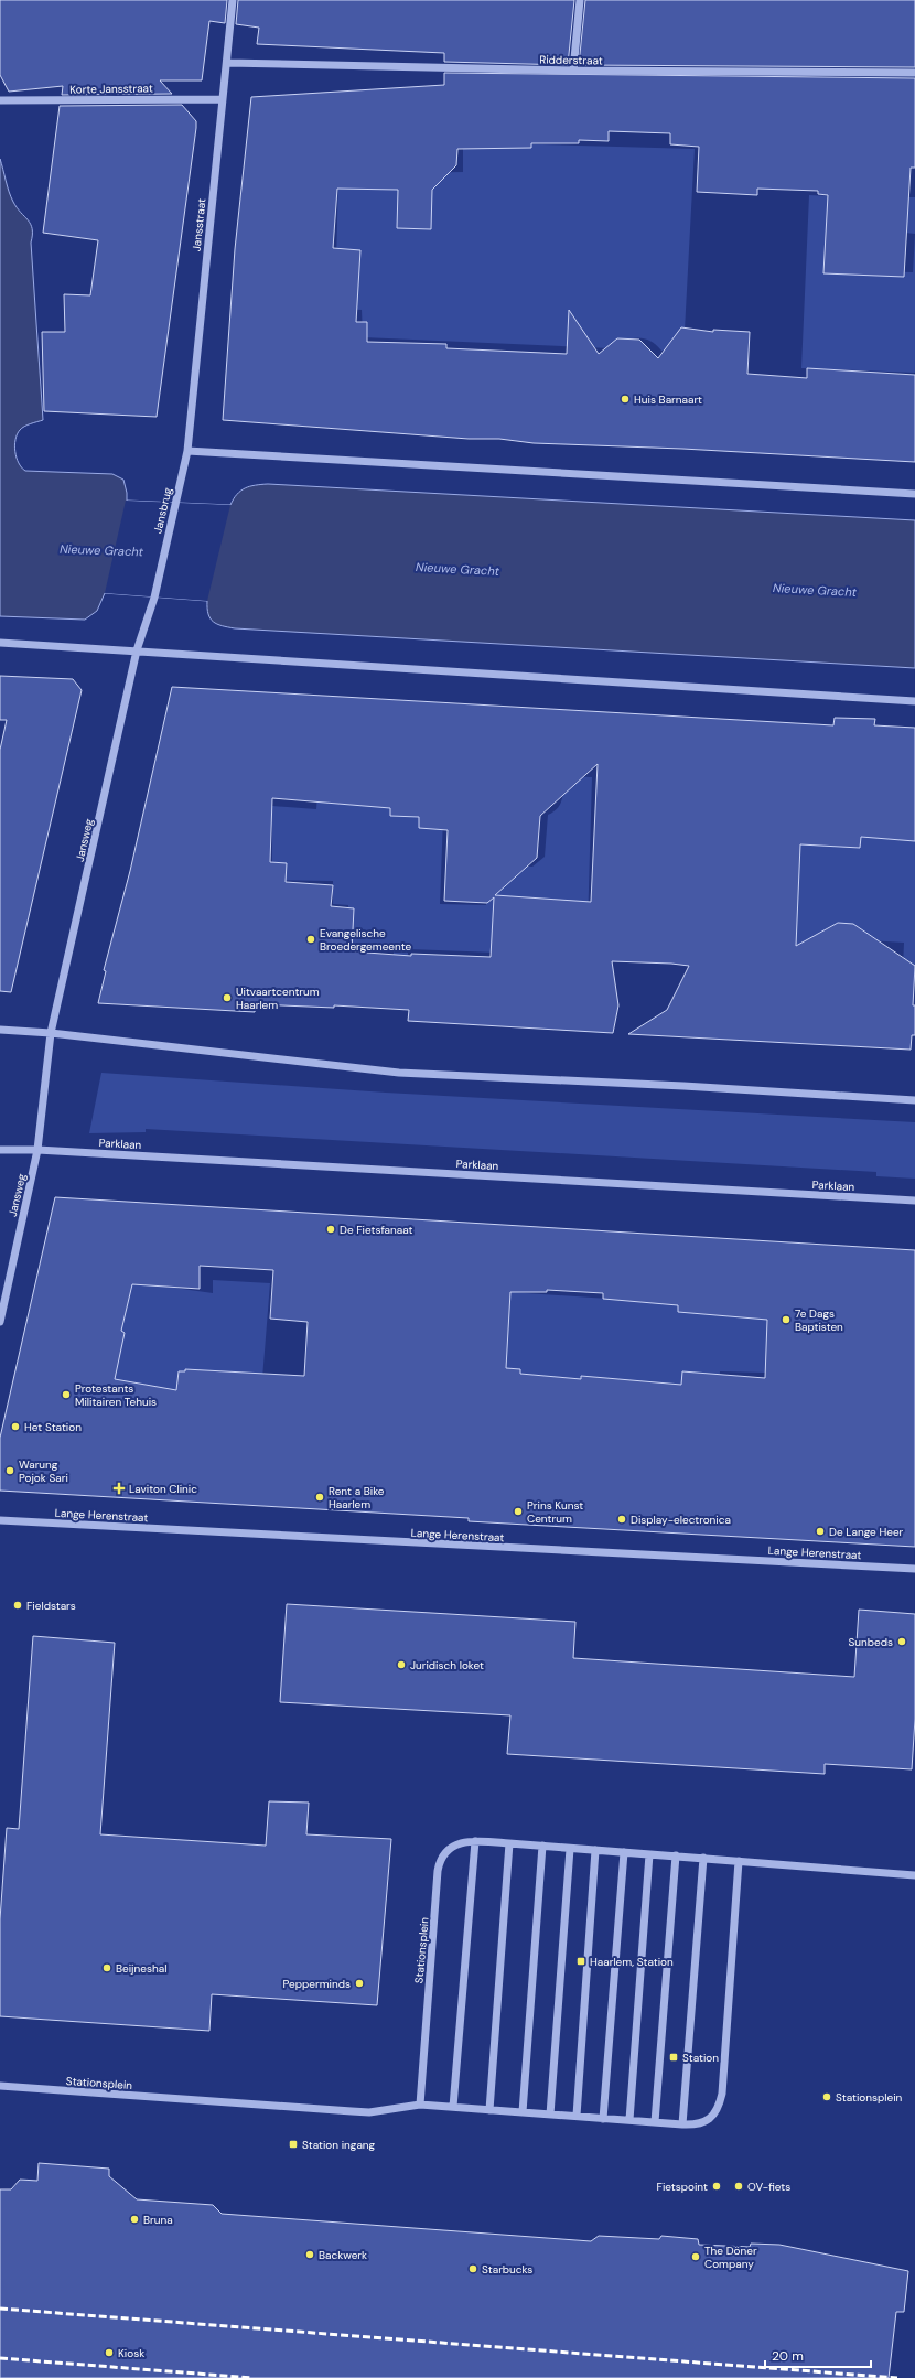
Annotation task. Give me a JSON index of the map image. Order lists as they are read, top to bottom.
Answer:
{
  "streets": {
    "street": [
      "Ridderstraat",
      "Korte Jansstraat",
      "Jansstraat",
      "Jansbrug",
      "Jansweg",
      "Parklaan",
      "Lange Herenstraat",
      "Stationsplein"
    ]
  },
  "crossings": [
    ["Ridderstraat", "Jansstraat"],
    ["Korte Jansstraat", "Jansstraat"],
    ["Jansstraat", "Jansbrug"],
    ["Jansbrug", "Jansweg"],
    ["Jansweg", "Parklaan"]
  ],
  "water": ["Nieuwe Gracht"],
  "places": {
    "other": [
      "Huis Barnaart",
      "Evangelische Broedergemeente",
      "Uitvaartcentrum Haarlem",
      "De Fietsfanaat",
      "7e Dags Baptisten",
      "Protestants Militairen Tehuis",
      "Het Station",
      "Warung Pojok Sari",
      "Rent a Bike Haarlem",
      "Prins Kunst Centrum",
      "Display-electronica",
      "De Lange Heer",
      "Fieldstars",
      "Sunbeds",
      "Juridisch loket",
      "Beijneshal",
      "Pepperminds",
      "Stationsplein",
      "Fietspoint",
      "OV-fiets",
      "Bruna",
      "Backwerk",
      "The Döner Company",
      "Starbucks",
      "Kiosk"
    ],
    "health": ["Laviton Clinic"],
    "transit": ["Haarlem, Station", "Station", "Station ingang"]
  },
  "scale_bar": "20 m"
}
